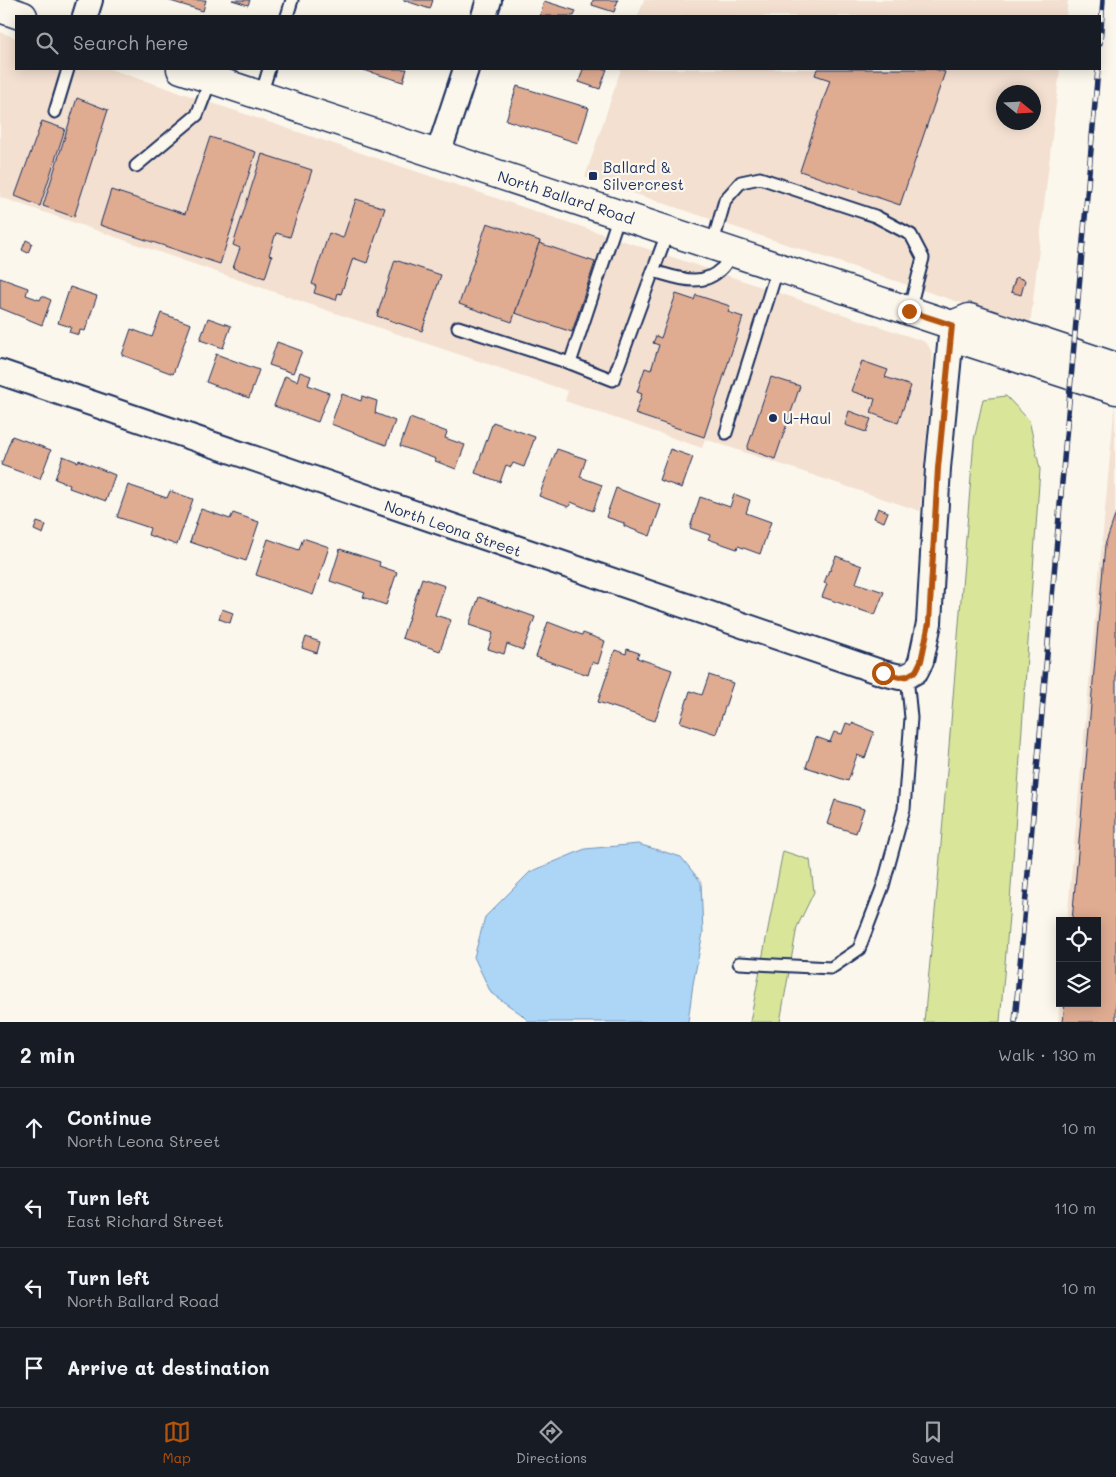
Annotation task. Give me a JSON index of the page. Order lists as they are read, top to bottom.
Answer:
{
  "streets": {
    "main road": ["North Ballard Road"],
    "street": ["North Leona Street"]
  },
  "places": {
    "transit": ["Ballard & Silvercrest"],
    "other": ["U-Haul"]
  },
  "north": "right",
  "page": {
    "search": "Search here",
    "heading": ["2 min", "Walk · 130 m"],
    "list": [
      ["Continue", "North Leona Street", "10 m"],
      ["Turn left", "East Richard Street", "110 m"],
      ["Turn left", "North Ballard Road", "10 m"],
      "Arrive at destination"
    ],
    "nav": ["Map", "Directions", "Saved"]
  }
}
